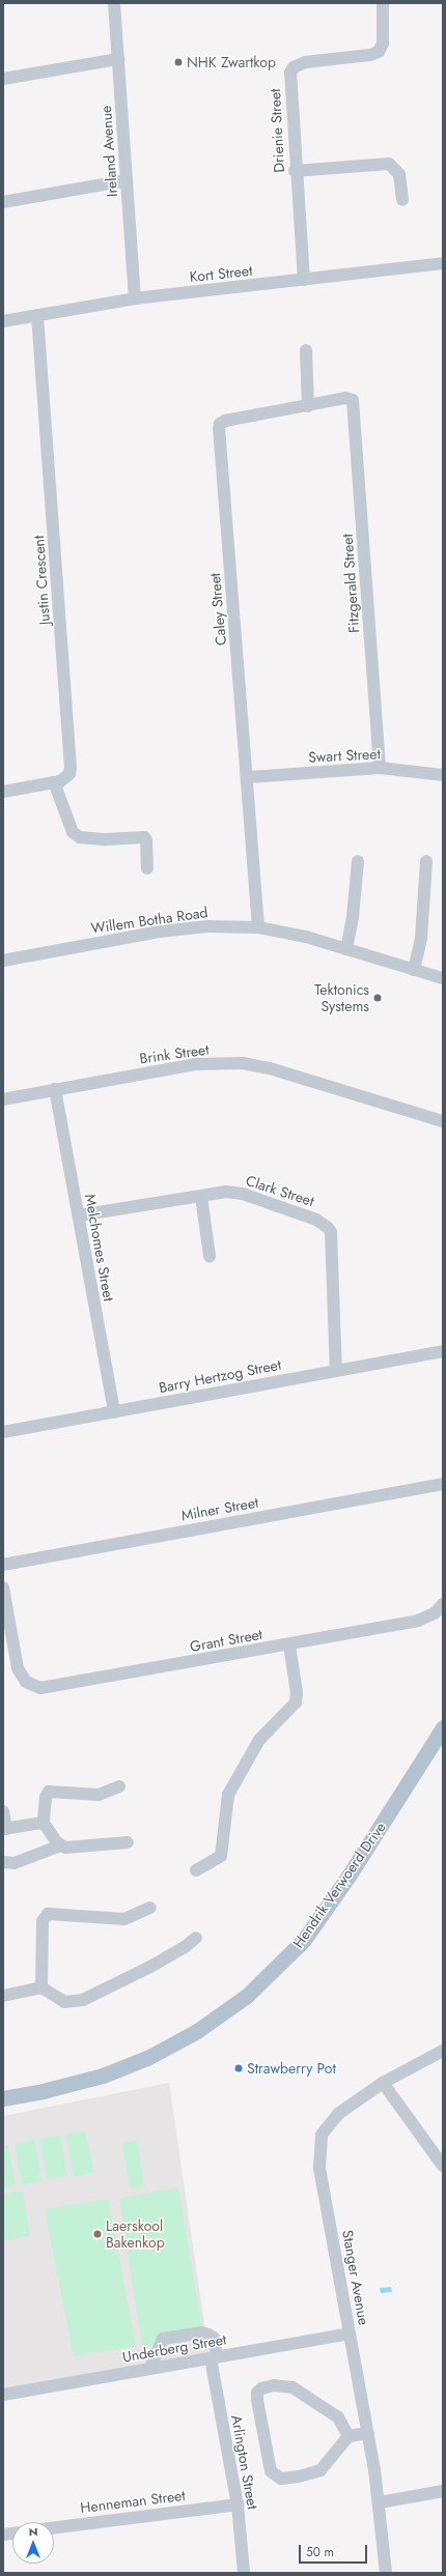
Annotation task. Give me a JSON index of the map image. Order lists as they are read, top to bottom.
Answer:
{
  "streets": {
    "main road": ["Hendrik Verwoerd Drive"],
    "street": [
      "Drienie Street",
      "Ireland Avenue",
      "Kort Street",
      "Justin Crescent",
      "Fitzgerald Street",
      "Caley Street",
      "Swart Street",
      "Willem Botha Road",
      "Brink Street",
      "Clark Street",
      "Melchomes Street",
      "Barry Hertzog Street",
      "Milner Street",
      "Grant Street",
      "Stanger Avenue",
      "Underberg Street",
      "Arlington Street",
      "Henneman Street"
    ]
  },
  "crossings": [
    ["Drienie Street", "Kort Street"],
    ["Ireland Avenue", "Kort Street"],
    ["Kort Street", "Justin Crescent"],
    ["Fitzgerald Street", "Caley Street"],
    ["Fitzgerald Street", "Swart Street"],
    ["Caley Street", "Swart Street"],
    ["Caley Street", "Willem Botha Road"],
    ["Brink Street", "Melchomes Street"],
    ["Clark Street", "Melchomes Street"],
    ["Clark Street", "Barry Hertzog Street"],
    ["Melchomes Street", "Barry Hertzog Street"],
    ["Stanger Avenue", "Underberg Street"],
    ["Underberg Street", "Arlington Street"],
    ["Arlington Street", "Henneman Street"]
  ],
  "places": [
    "NHK Zwartkop",
    "Tektonics Systems",
    "Strawberry Pot",
    "Laerskool Bakenkop"
  ],
  "scale_bar": "50 m",
  "north": "top"
}
